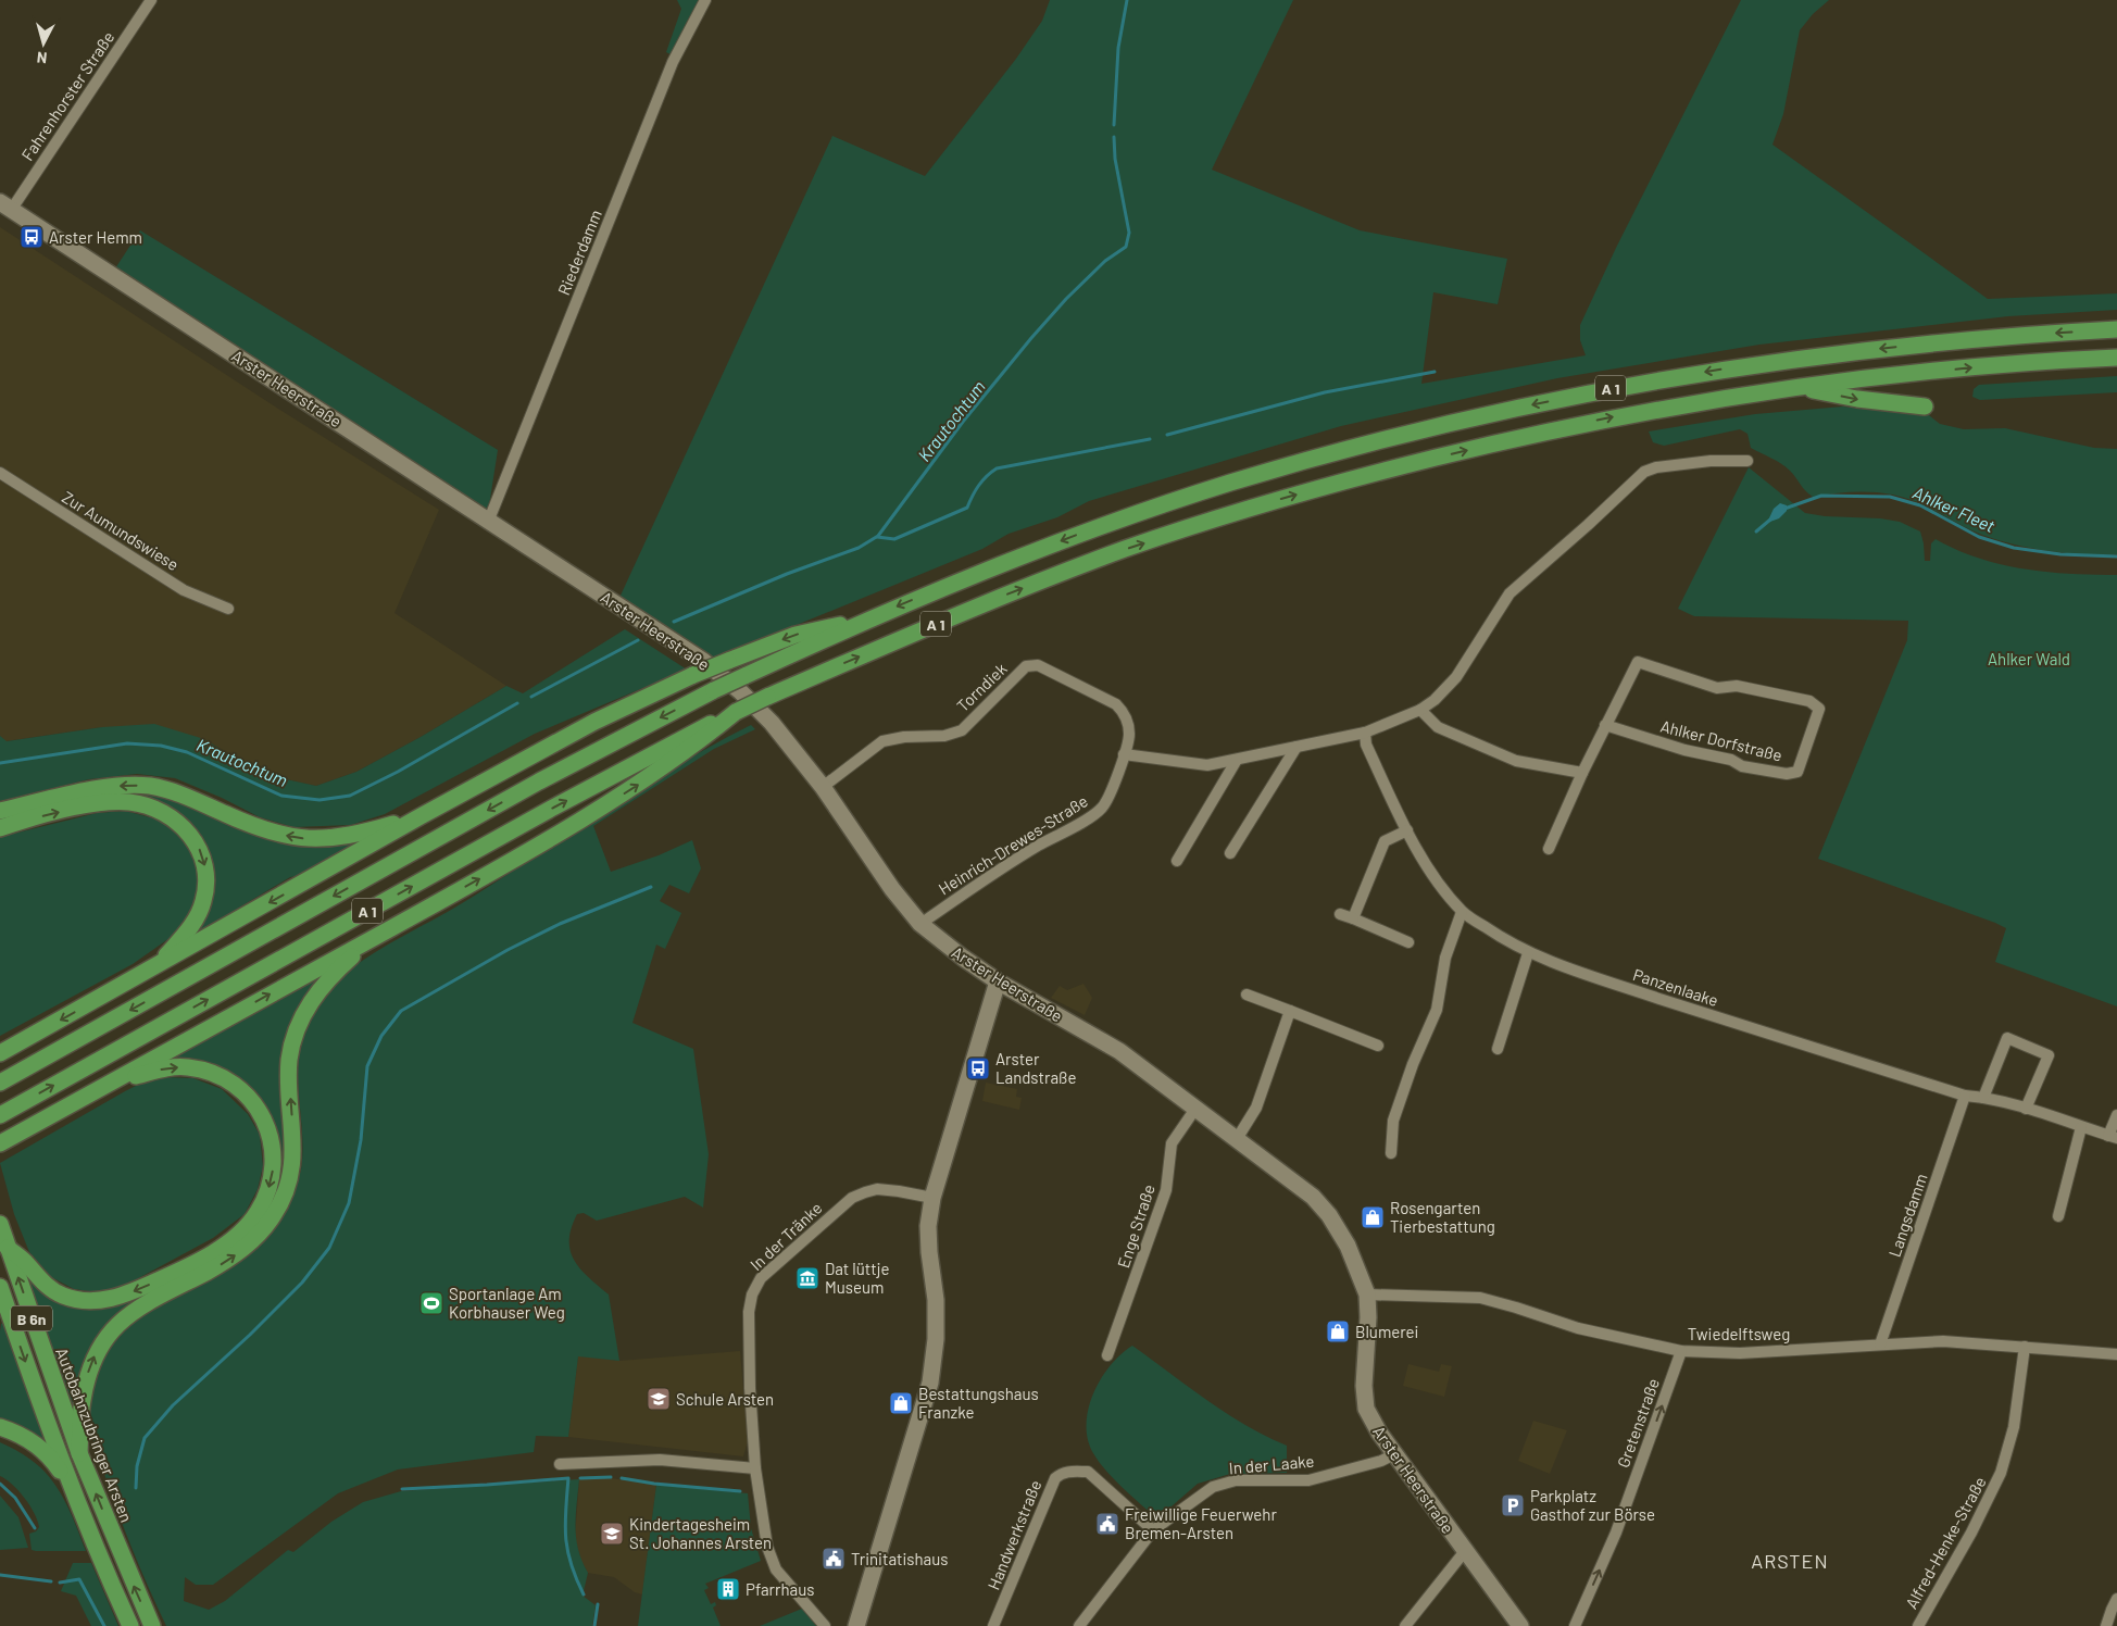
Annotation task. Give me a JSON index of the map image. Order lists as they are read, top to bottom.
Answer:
{
  "streets": {
    "highway": ["A 1", "B 6n", "Autobahnzubringer Arsten"],
    "street": [
      "Fahrenhorster Straße",
      "Riederdamm",
      "Arster Heerstraße",
      "Zur Aumundswiese",
      "Torndiek",
      "Ahlker Dorfstraße",
      "Heinrich-Drewes-Straße",
      "Panzenlaake",
      "Langsdamm",
      "Enge Straße",
      "In der Tränke",
      "Twiedelftsweg",
      "Gretenstraße",
      "In der Laake",
      "Handwerkstraße",
      "Alfred-Henke-Straße"
    ]
  },
  "crossings": [
    ["Fahrenhorster Straße", "Arster Heerstraße"],
    ["Riederdamm", "Arster Heerstraße"],
    ["Arster Heerstraße", "Torndiek"],
    ["Arster Heerstraße", "Heinrich-Drewes-Straße"],
    ["Arster Heerstraße", "Enge Straße"],
    ["Arster Heerstraße", "Twiedelftsweg"],
    ["Arster Heerstraße", "In der Laake"],
    ["Torndiek", "Heinrich-Drewes-Straße"],
    ["Panzenlaake", "Langsdamm"],
    ["Langsdamm", "Twiedelftsweg"],
    ["Twiedelftsweg", "Gretenstraße"],
    ["Twiedelftsweg", "Alfred-Henke-Straße"],
    ["In der Laake", "Handwerkstraße"]
  ],
  "one_way": ["Gretenstraße"],
  "districts": ["ARSTEN"],
  "water": ["Krautochtum", "Ahlker Fleet"],
  "parks": ["Ahlker Wald"],
  "places": {
    "bus stop": ["Arster Hemm", "Arster Landstraße"],
    "shop": ["Rosengarten Tierbestattung", "Blumerei", "Bestattungshaus Franzke"],
    "museum": ["Dat lüttje Museum"],
    "sports": ["Sportanlage Am Korbhauser Weg"],
    "school or university": ["Schule Arsten", "Kindertagesheim St. Johannes Arsten"],
    "parking": ["Parkplatz Gasthof zur Börse"],
    "public building": ["Freiwillige Feuerwehr Bremen-Arsten", "Trinitatishaus"],
    "building": ["Pfarrhaus"]
  },
  "north": "bottom"
}
